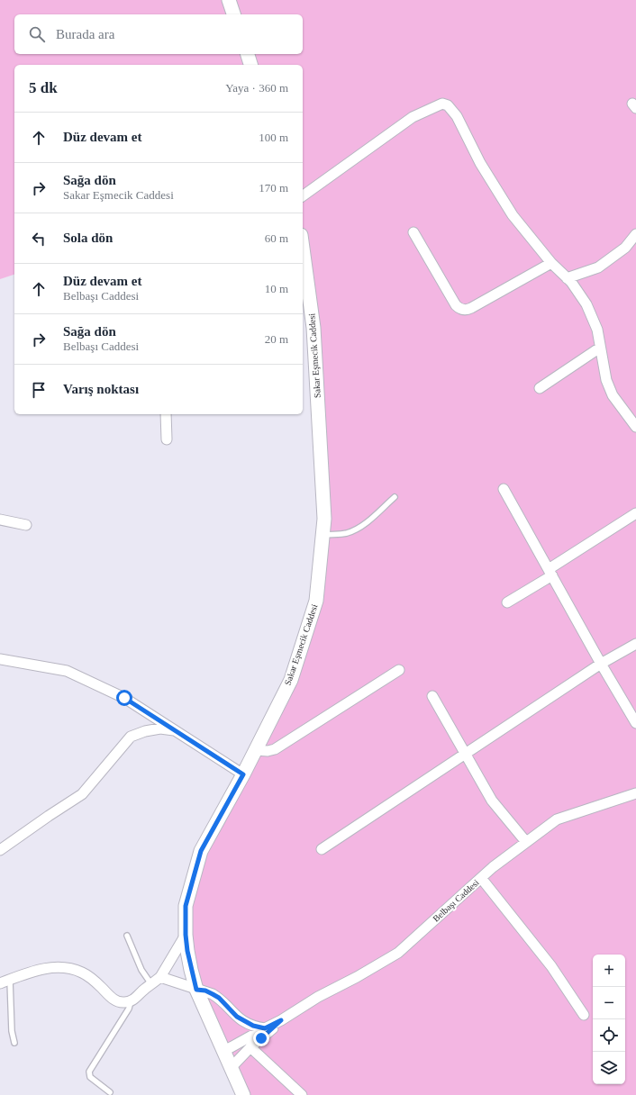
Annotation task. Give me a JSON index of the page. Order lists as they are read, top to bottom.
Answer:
{
  "streets": {
    "street": ["Sakar Eşmecik Caddesi", "Belbaşı Caddesi"]
  },
  "crossings": [
    ["Sakar Eşmecik Caddesi", "Belbaşı Caddesi"]
  ],
  "page": {
    "search": "Burada ara",
    "heading": ["5 dk", "Yaya · 360 m"],
    "list": [
      ["Düz devam et", "100 m"],
      ["Sağa dön", "Sakar Eşmecik Caddesi", "170 m"],
      ["Sola dön", "60 m"],
      ["Düz devam et", "Belbaşı Caddesi", "10 m"],
      ["Sağa dön", "Belbaşı Caddesi", "20 m"],
      "Varış noktası"
    ],
    "map_buttons": ["+", "−"]
  }
}
